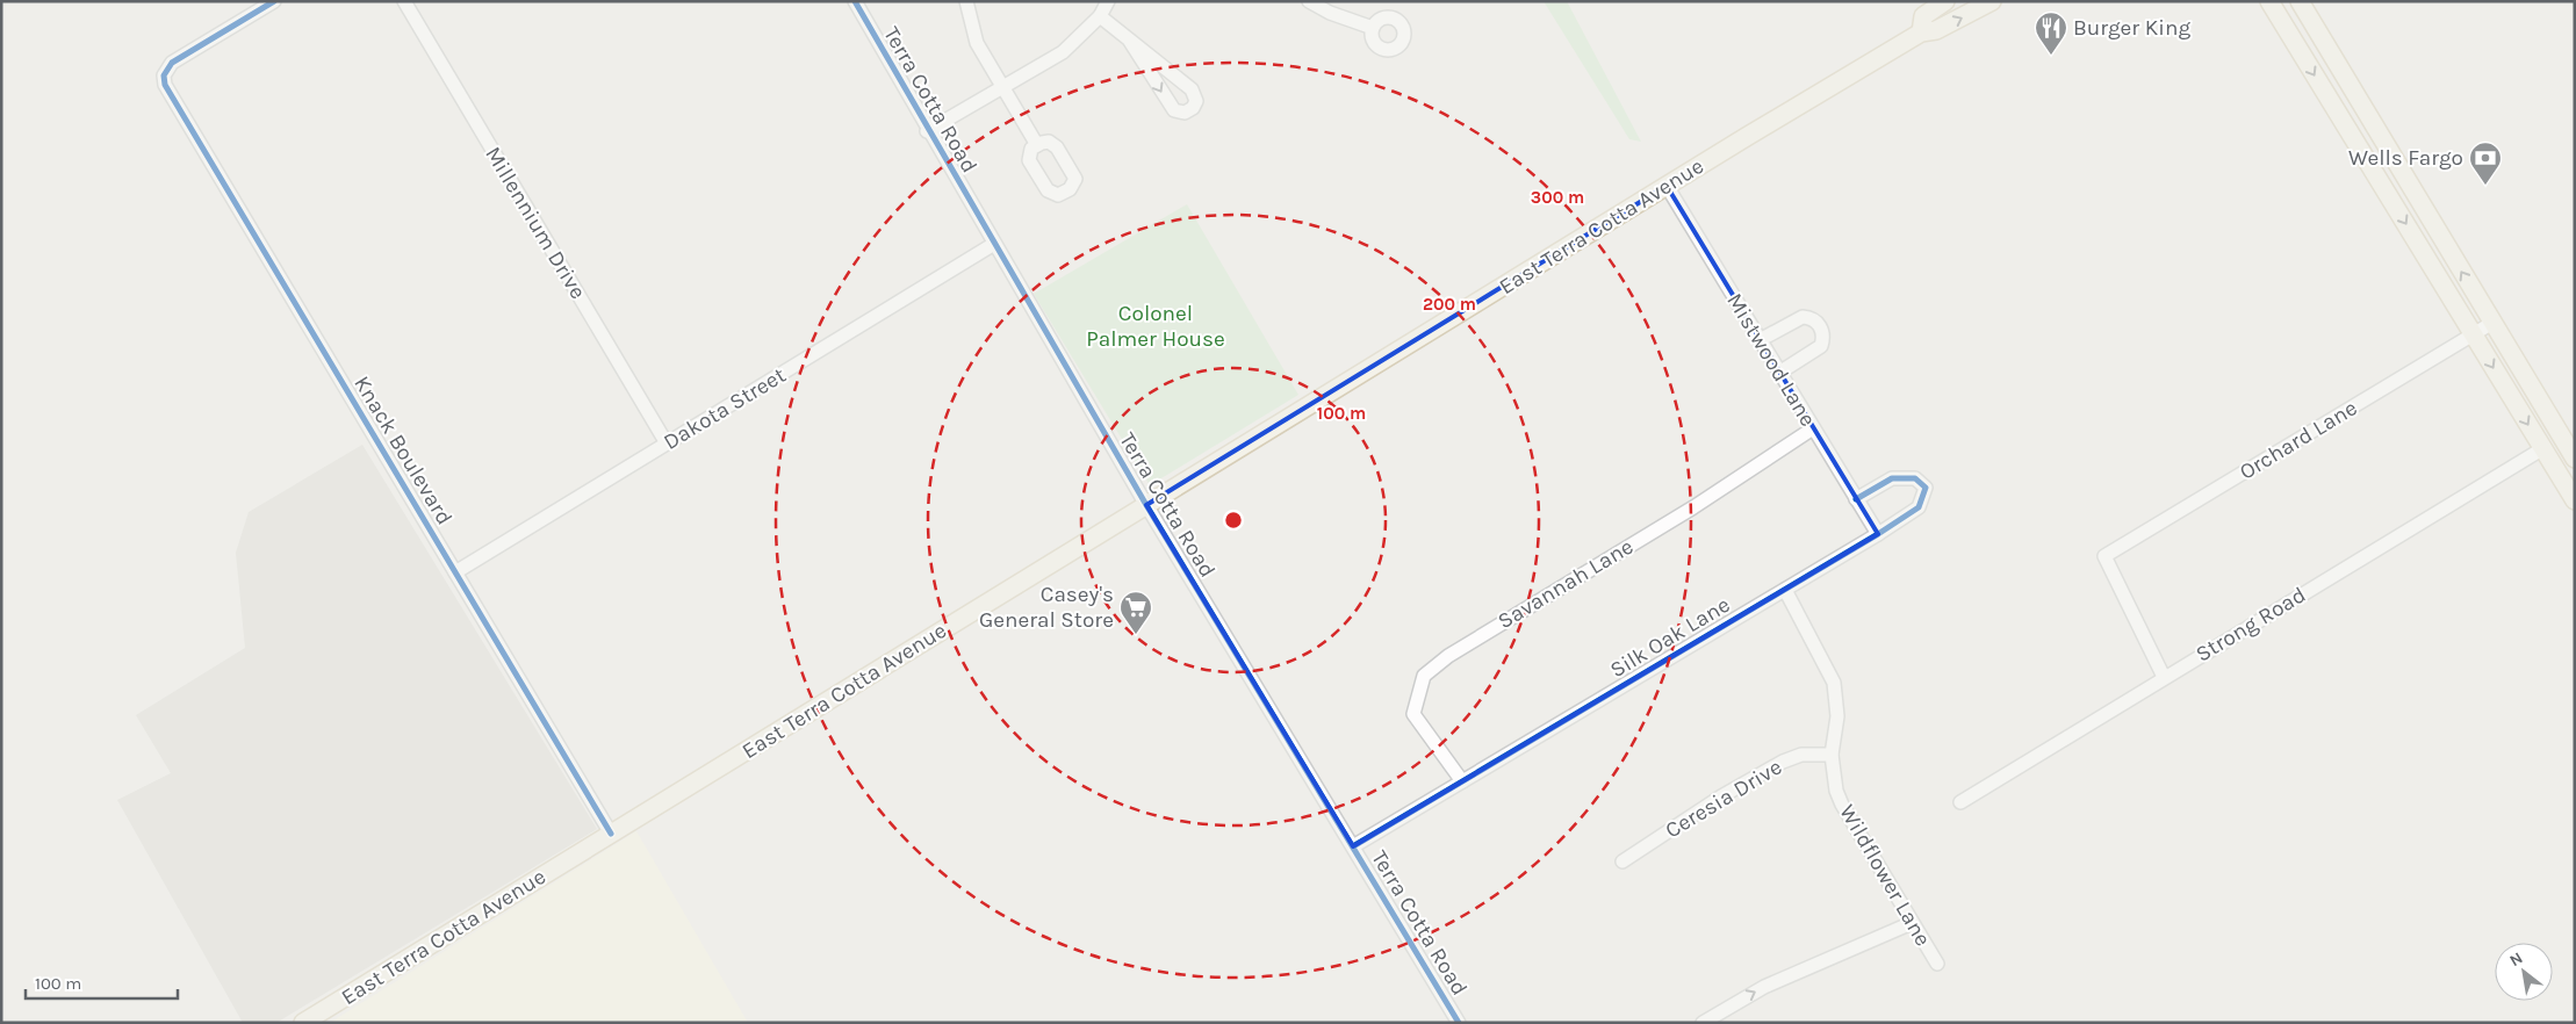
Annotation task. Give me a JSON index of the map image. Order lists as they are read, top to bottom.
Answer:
{
  "streets": {
    "main road": ["East Terra Cotta Avenue"],
    "street": [
      "Terra Cotta Road",
      "Millennium Drive",
      "Mistwood Lane",
      "Dakota Street",
      "Orchard Lane",
      "Knack Boulevard",
      "Savannah Lane",
      "Strong Road",
      "Silk Oak Lane",
      "Ceresia Drive",
      "Wildflower Lane"
    ]
  },
  "crossings": [
    ["Terra Cotta Road", "East Terra Cotta Avenue"],
    ["Terra Cotta Road", "Dakota Street"],
    ["Terra Cotta Road", "Silk Oak Lane"],
    ["Millennium Drive", "Dakota Street"],
    ["East Terra Cotta Avenue", "Mistwood Lane"],
    ["East Terra Cotta Avenue", "Knack Boulevard"],
    ["Mistwood Lane", "Savannah Lane"],
    ["Mistwood Lane", "Silk Oak Lane"],
    ["Dakota Street", "Knack Boulevard"],
    ["Orchard Lane", "Strong Road"],
    ["Savannah Lane", "Silk Oak Lane"],
    ["Silk Oak Lane", "Wildflower Lane"],
    ["Ceresia Drive", "Wildflower Lane"]
  ],
  "parks": ["Colonel Palmer House"],
  "places": {
    "restaurant": ["Burger King"],
    "bank": ["Wells Fargo"],
    "supermarket": ["Casey's General Store"]
  },
  "scale_bar": "100 m",
  "north": "top left",
  "rings": ["300 m", "200 m", "100 m"]
}
